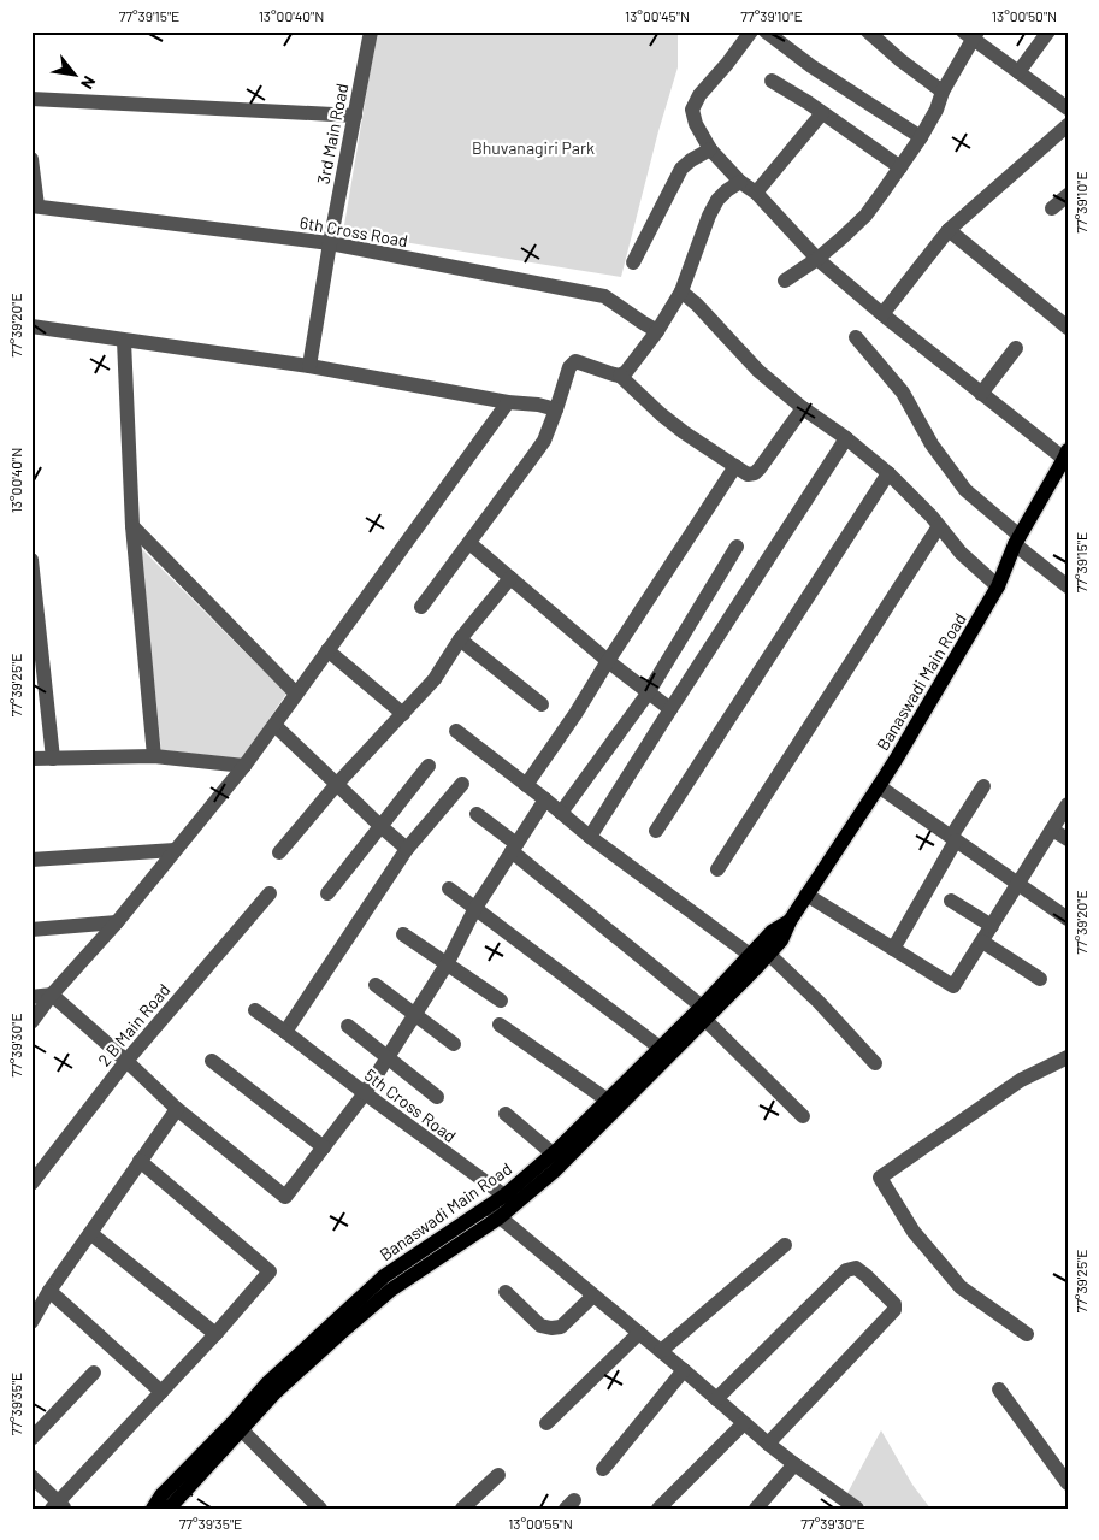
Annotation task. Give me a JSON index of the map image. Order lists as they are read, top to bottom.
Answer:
{
  "streets": {
    "main road": ["Banaswadi Main Road"],
    "street": [
      "3rd Main Road",
      "6th Cross Road",
      "2 B Main Road",
      "5th Cross Road"
    ]
  },
  "crossings": [
    ["3rd Main Road", "6th Cross Road"],
    ["Banaswadi Main Road", "5th Cross Road"]
  ],
  "parks": ["Bhuvanagiri Park"],
  "north": "bottom right",
  "coordinates": [
    "77°39'15\"E",
    "13°00'40\"N",
    "13°00'45\"N",
    "77°39'10\"E",
    "13°00'50\"N",
    "77°39'20\"E",
    "77°39'25\"E",
    "77°39'30\"E",
    "77°39'35\"E",
    "13°00'55\"N"
  ]
}
